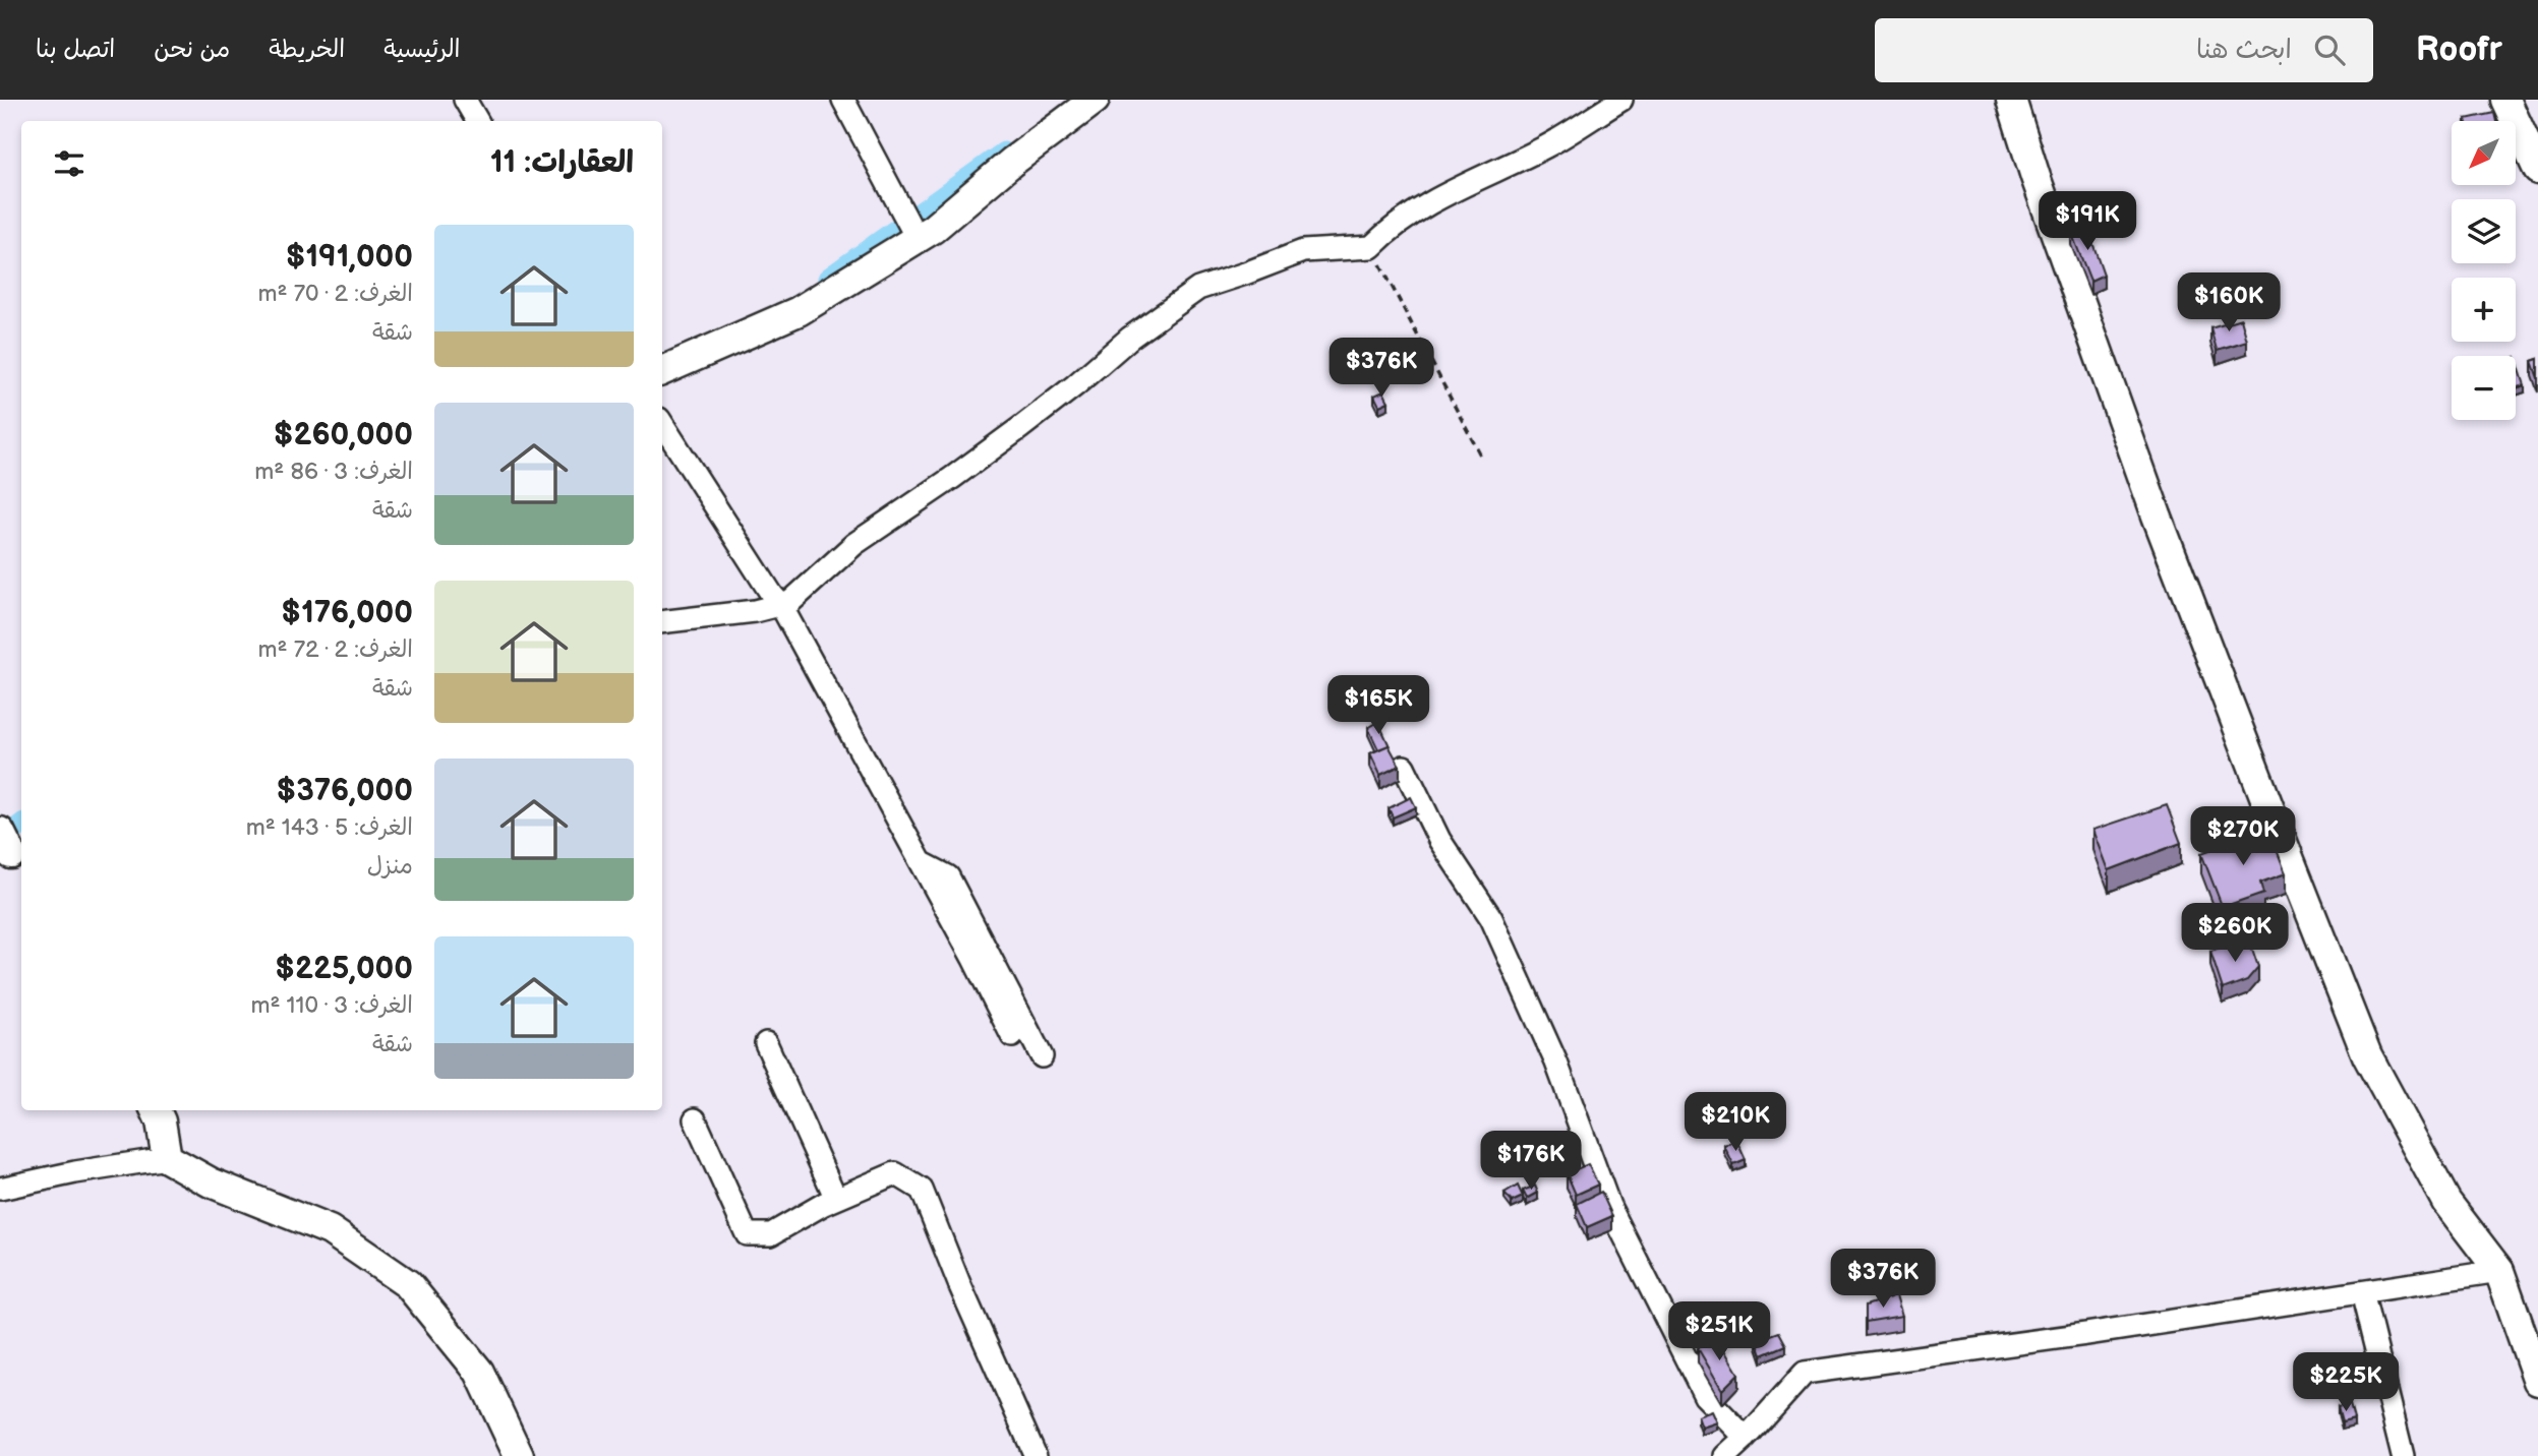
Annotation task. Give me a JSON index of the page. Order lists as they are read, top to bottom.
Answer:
{
  "north": "bottom left",
  "page": {
    "header": "Roofr",
    "search": "ابحث هنا",
    "nav": [
      "الرئيسية",
      "الخريطة",
      "من نحن",
      "اتصل بنا"
    ],
    "map_buttons": ["+", "−"],
    "heading": "العقارات: 11",
    "price": [
      "$191K",
      "$160K",
      "$376K",
      "$165K",
      "$270K",
      "$260K",
      "$210K",
      "$176K",
      "$376K",
      "$251K",
      "$225K"
    ],
    "list": [
      {
        "name": "$191,000",
        "note": "الغرف: 2 · 70 m² · شقة"
      },
      {
        "name": "$260,000",
        "note": "الغرف: 3 · 86 m² · شقة"
      },
      {
        "name": "$176,000",
        "note": "الغرف: 2 · 72 m² · شقة"
      },
      {
        "name": "$376,000",
        "note": "الغرف: 5 · 143 m² · منزل"
      },
      {
        "name": "$225,000",
        "note": "الغرف: 3 · 110 m² · شقة"
      }
    ]
  }
}
